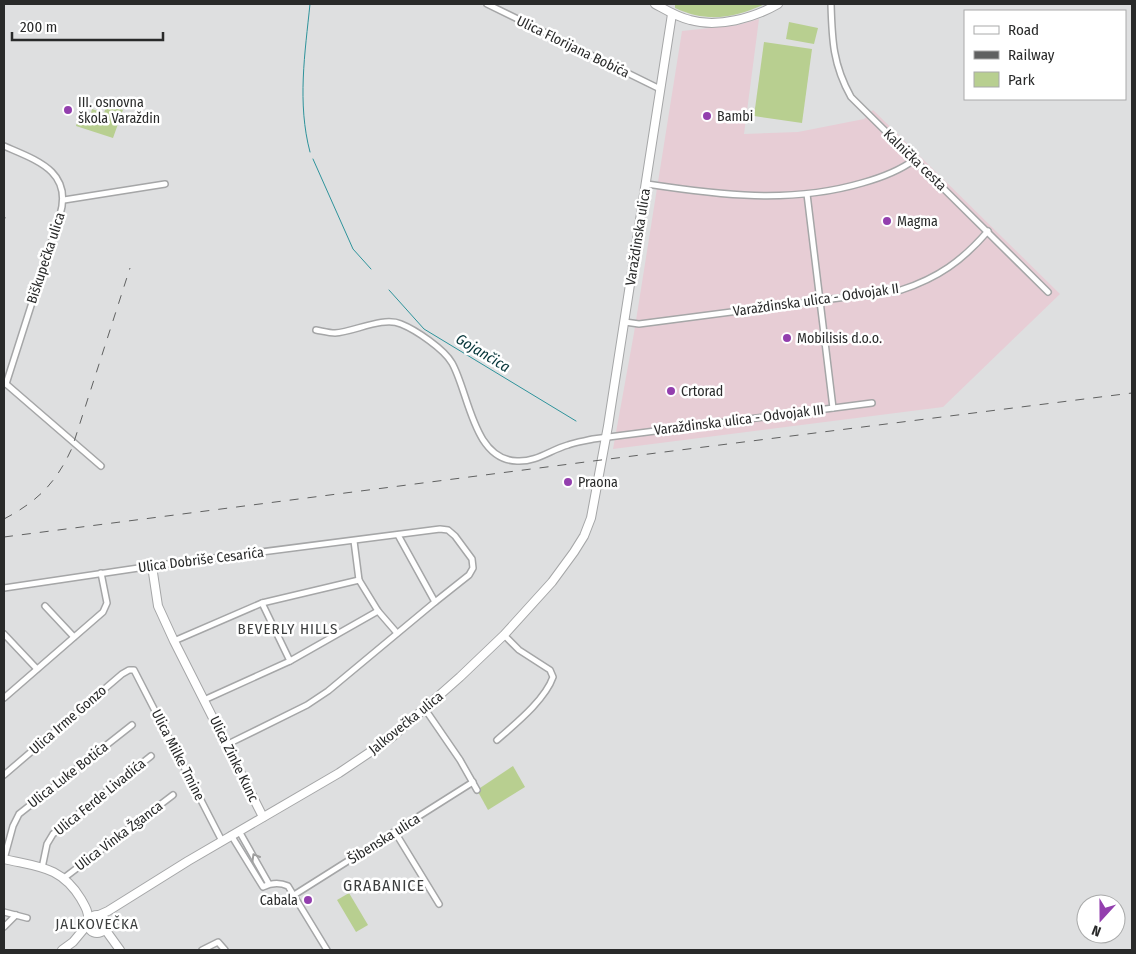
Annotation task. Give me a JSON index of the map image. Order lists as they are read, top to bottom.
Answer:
{
  "streets": {
    "main road": ["Varaždinska ulica", "Jalkovečka ulica", "Ulica Zinke Kunc"],
    "street": [
      "Ulica Florijana Bobića",
      "Kalnička cesta",
      "Biškupečka ulica",
      "Varaždinska ulica - Odvojak II",
      "Varaždinska ulica - Odvojak III",
      "Ulica Dobriše Cesarića",
      "Ulica Irme Gonzo",
      "Ulica Milke Tmine",
      "Ulica Luke Botića",
      "Ulica Ferde Livadića",
      "Ulica Vinka Žganca",
      "Šibenska ulica"
    ]
  },
  "crossings": [
    ["Ulica Florijana Bobića", "Varaždinska ulica"],
    ["Kalnička cesta", "Varaždinska ulica - Odvojak II"],
    ["Varaždinska ulica", "Varaždinska ulica - Odvojak II"],
    ["Varaždinska ulica", "Varaždinska ulica - Odvojak III"],
    ["Varaždinska ulica", "Jalkovečka ulica"],
    ["Ulica Dobriše Cesarića", "Ulica Zinke Kunc"],
    ["Ulica Irme Gonzo", "Ulica Milke Tmine"],
    ["Jalkovečka ulica", "Ulica Milke Tmine"],
    ["Jalkovečka ulica", "Ulica Zinke Kunc"]
  ],
  "districts": ["BEVERLY HILLS", "GRABANICE", "JALKOVEČKA"],
  "water": ["Gojančica"],
  "places": [
    "III. osnovna škola Varaždin",
    "Bambi",
    "Magma",
    "Mobilisis d.o.o.",
    "Crtorad",
    "Praona",
    "Cabala"
  ],
  "legend": ["Road", "Railway", "Park"],
  "scale_bar": "200 m",
  "north": "bottom"
}
